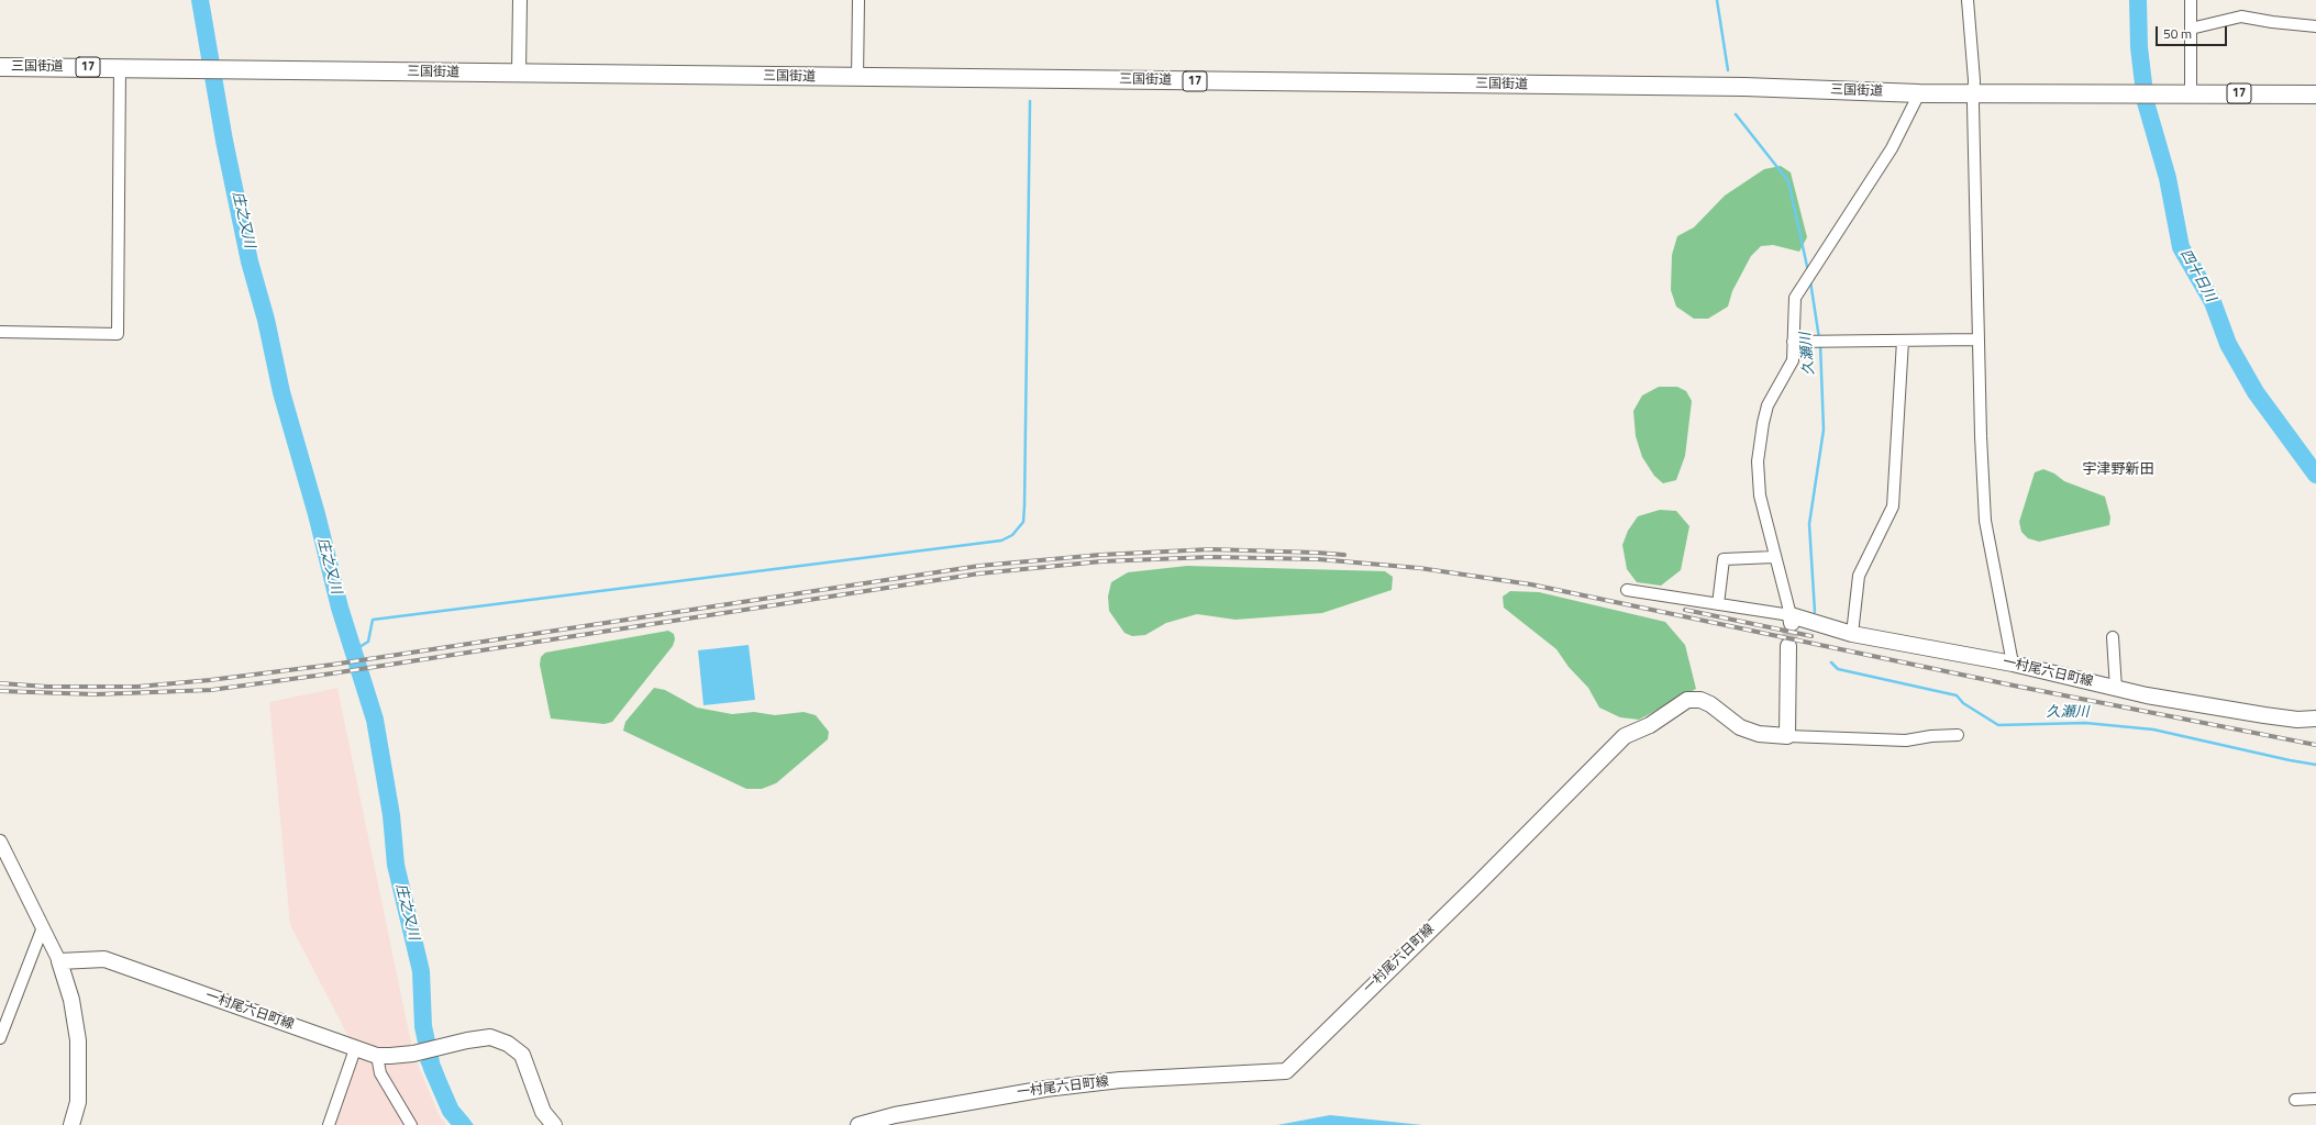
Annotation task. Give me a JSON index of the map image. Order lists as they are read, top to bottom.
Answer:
{
  "streets": {
    "highway": ["三国街道", "17"],
    "main road": ["一村尾六日町線"]
  },
  "districts": ["宇津野新田"],
  "water": ["庄之又川", "四十日川", "久瀬川"],
  "scale_bar": "50 m"
}
